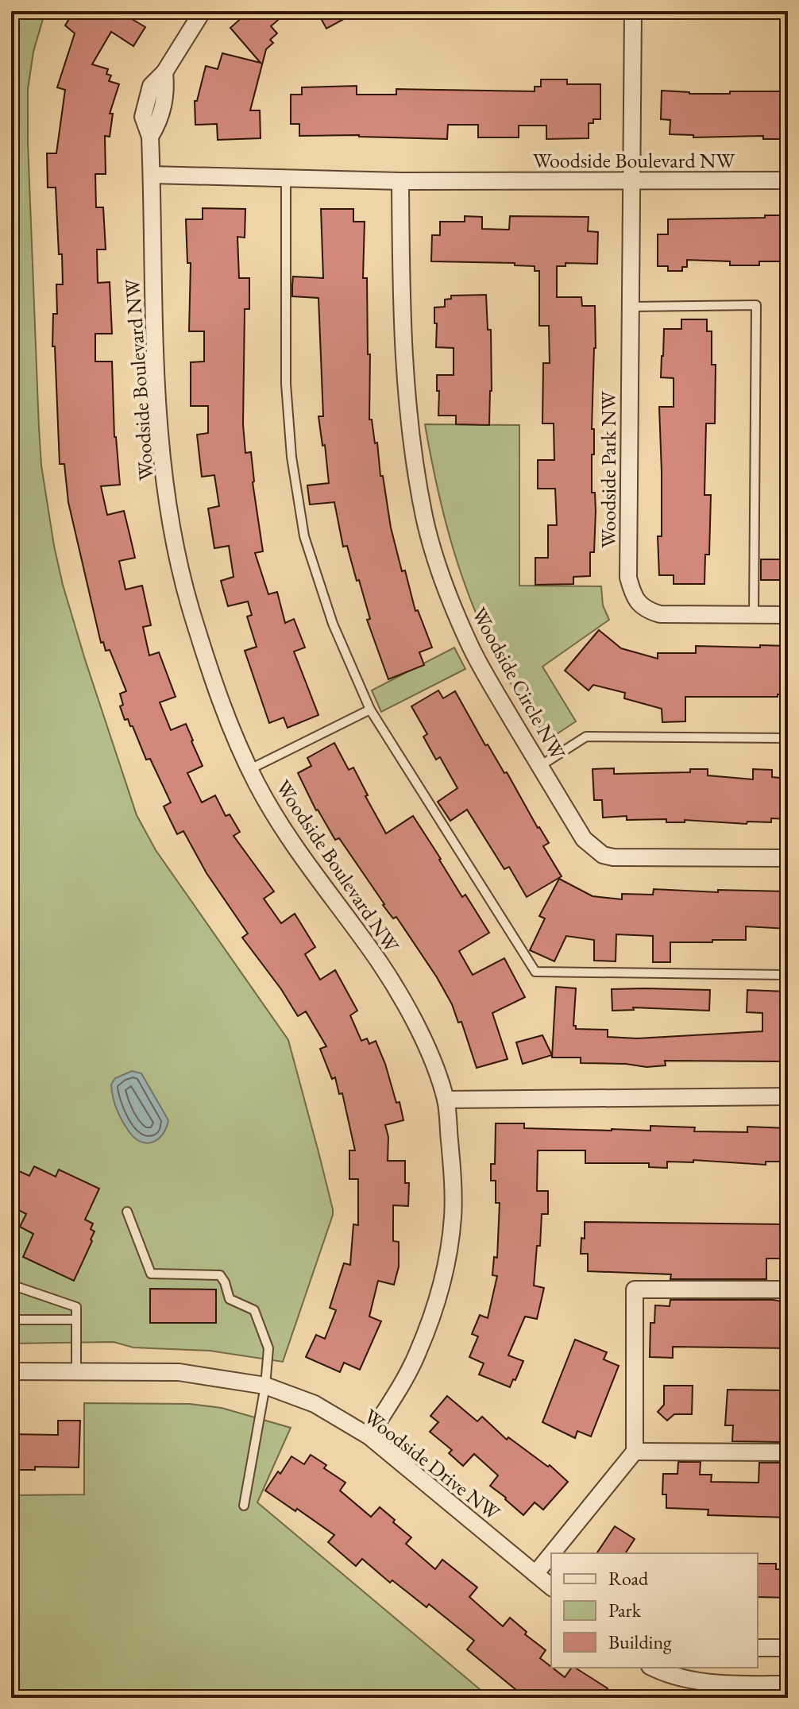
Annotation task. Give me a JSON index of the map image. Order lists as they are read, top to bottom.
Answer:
{
  "streets": {
    "street": [
      "Woodside Boulevard NW",
      "Woodside Park NW",
      "Woodside Circle NW",
      "Woodside Drive NW"
    ]
  },
  "crossings": [
    ["Woodside Boulevard NW", "Woodside Park NW"],
    ["Woodside Boulevard NW", "Woodside Circle NW"],
    ["Woodside Boulevard NW", "Woodside Drive NW"]
  ],
  "legend": ["Road", "Park", "Building"]
}
